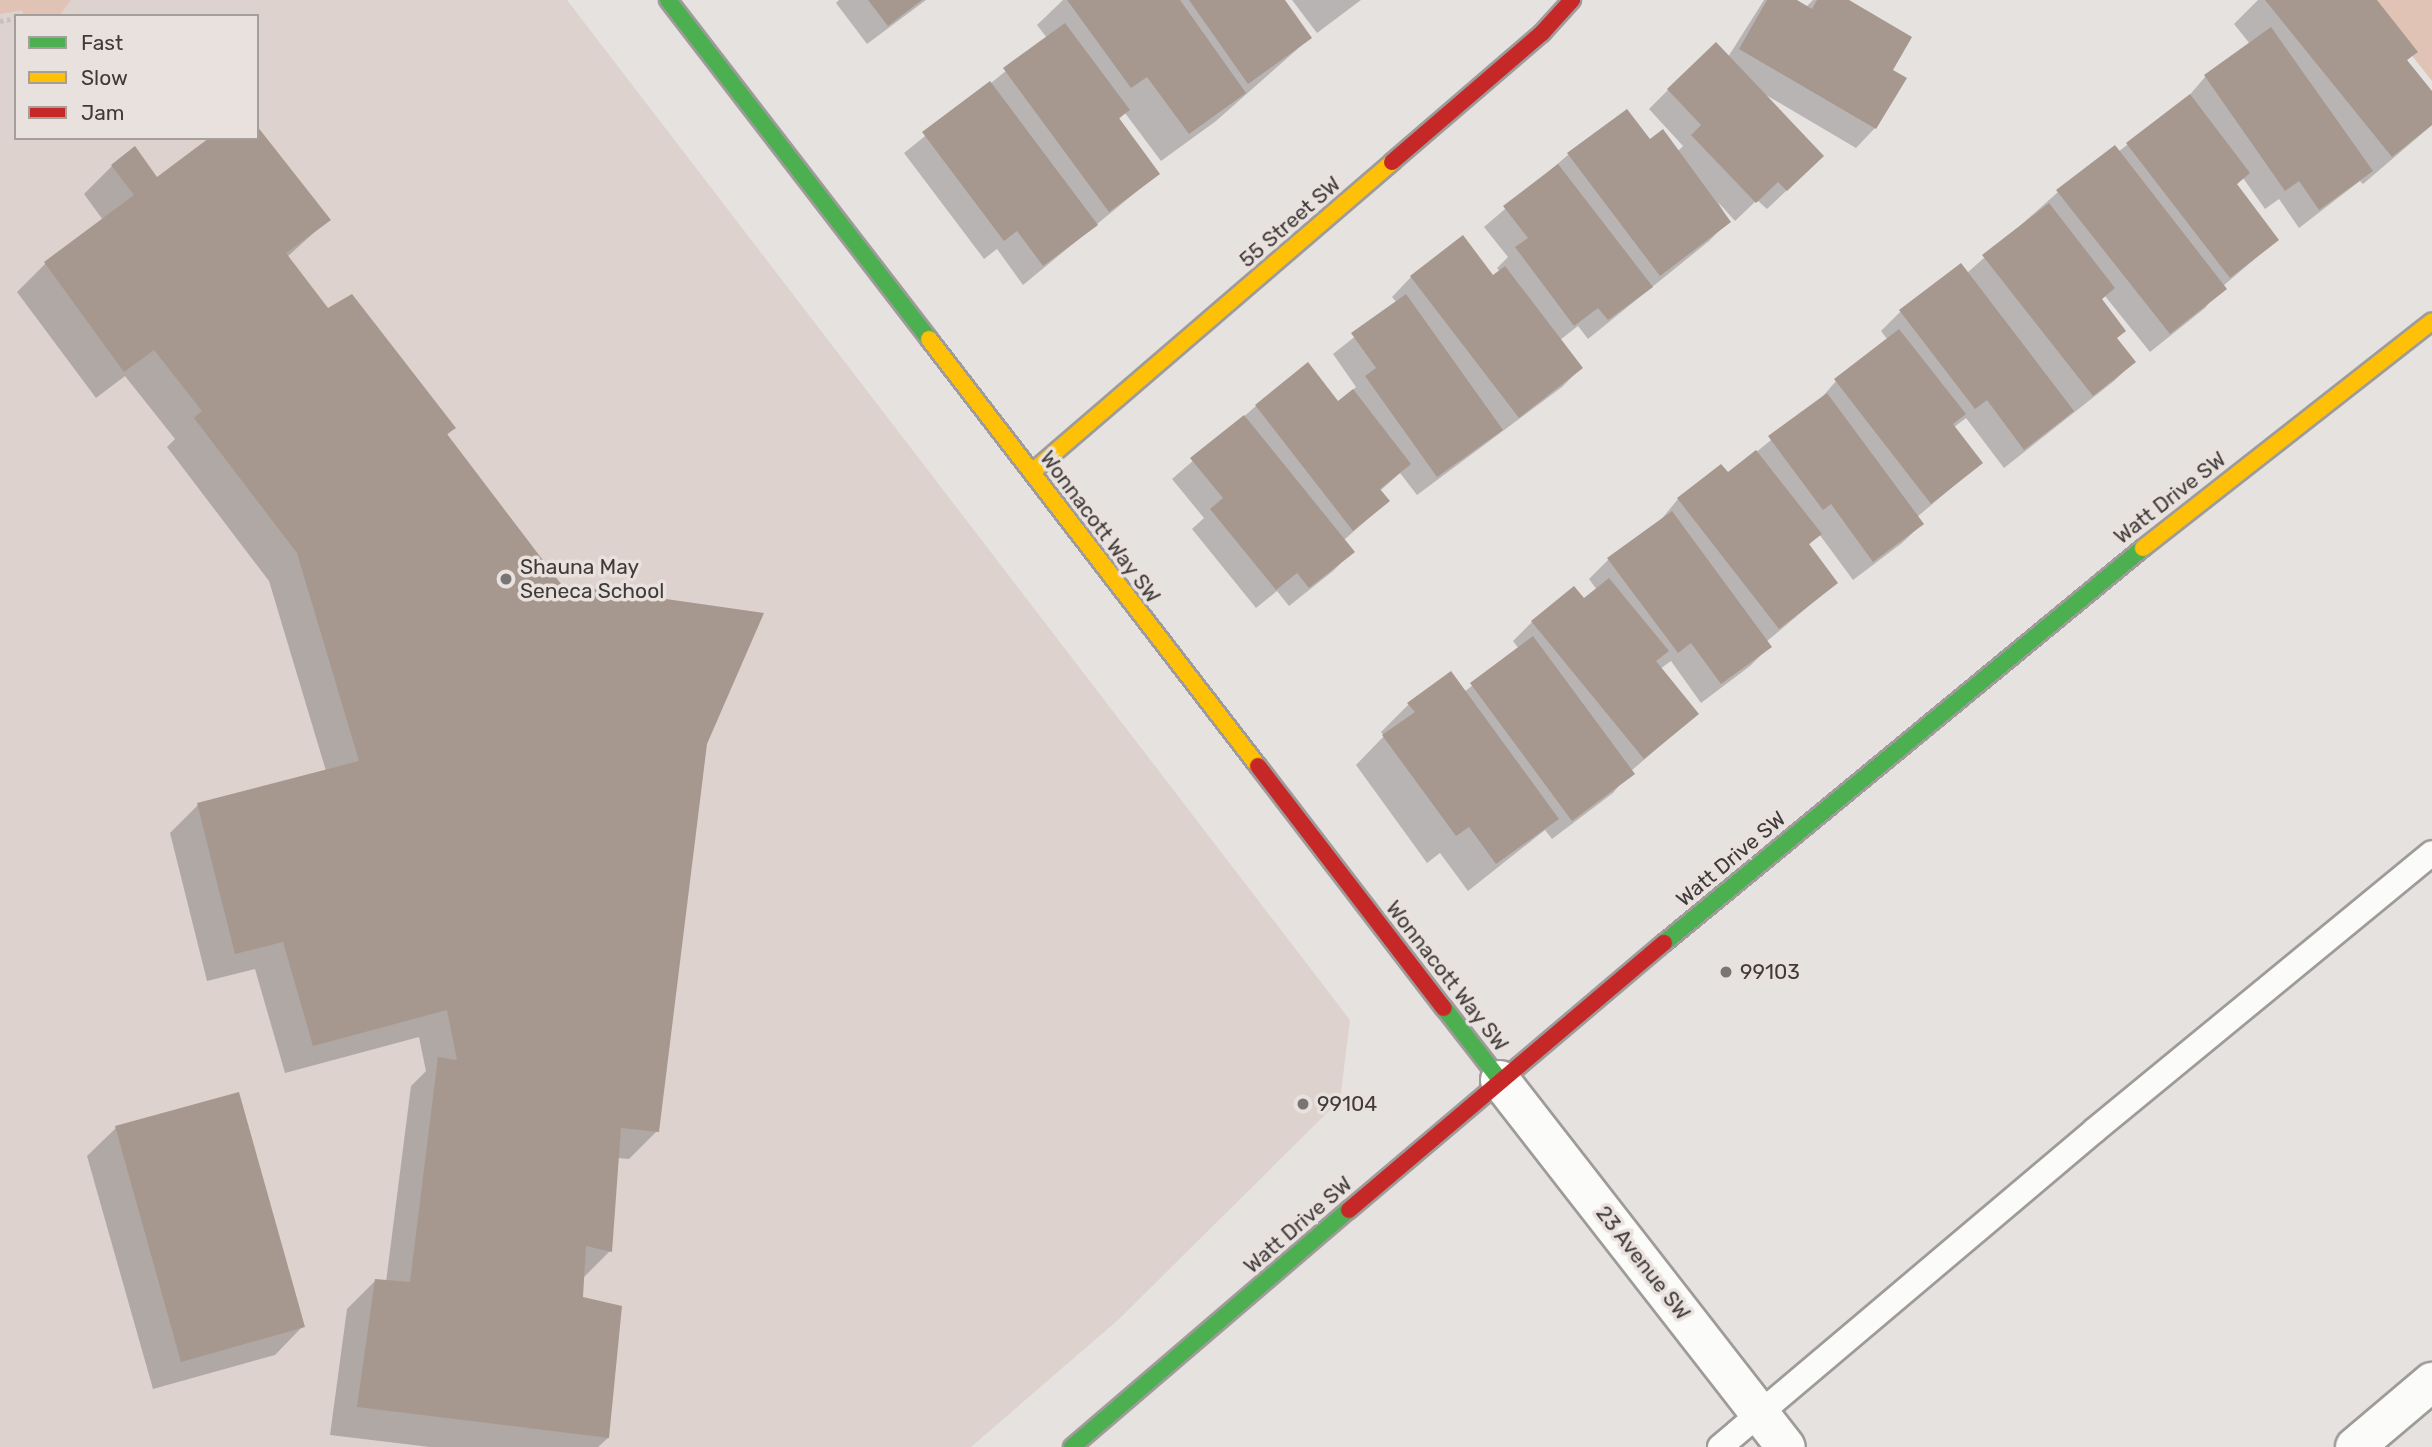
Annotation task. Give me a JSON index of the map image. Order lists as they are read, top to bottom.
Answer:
{
  "streets": {
    "street": [
      "55 Street SW",
      "Watt Drive SW",
      "Wonnacott Way SW",
      "23 Avenue SW"
    ]
  },
  "crossings": [
    ["55 Street SW", "Wonnacott Way SW"],
    ["Watt Drive SW", "Wonnacott Way SW"],
    ["Watt Drive SW", "23 Avenue SW"],
    ["Wonnacott Way SW", "23 Avenue SW"]
  ],
  "places": ["Shauna May Seneca School", "99103", "99104"],
  "legend": ["Fast", "Slow", "Jam"]
}
